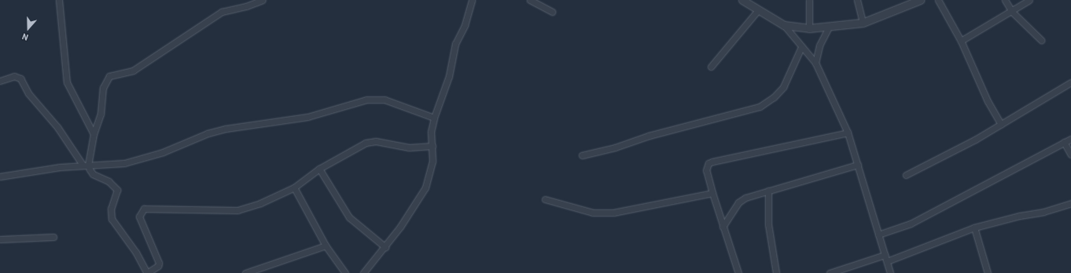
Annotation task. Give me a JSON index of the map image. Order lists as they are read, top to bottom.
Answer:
{
  "north": "bottom"
}
